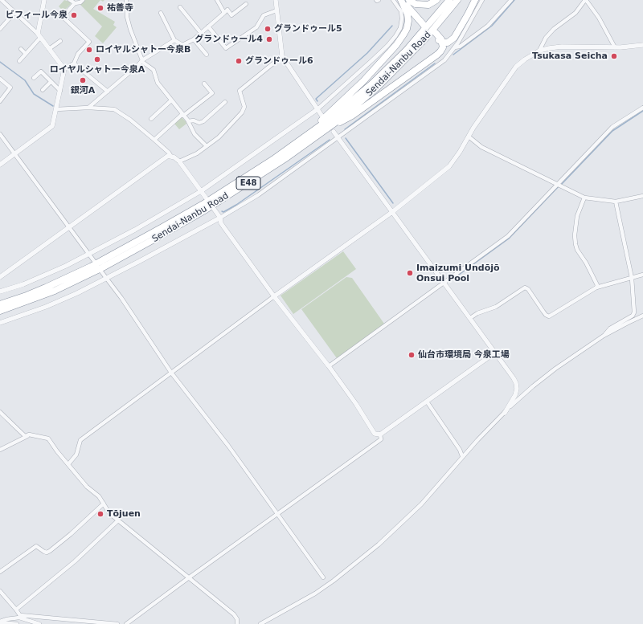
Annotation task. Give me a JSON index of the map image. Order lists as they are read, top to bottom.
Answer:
{
  "streets": {
    "highway": ["Sendai-Nanbu Road", "E48"]
  },
  "places": [
    "祐善寺",
    "ビフィール今泉",
    "グランドゥール5",
    "グランドゥール4",
    "ロイヤルシャトー今泉B",
    "Tsukasa Seicha",
    "ロイヤルシャトー今泉A",
    "グランドゥール6",
    "銀河A",
    "Imaizumi Undōjō Onsui Pool",
    "仙台市環境局 今泉工場",
    "Tōjuen"
  ]
}
